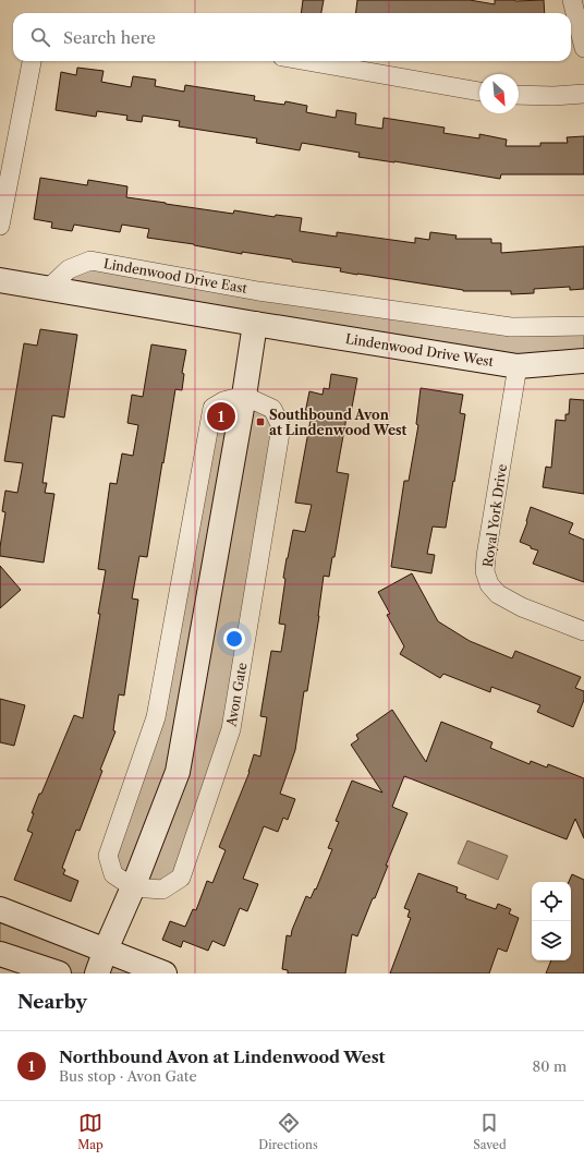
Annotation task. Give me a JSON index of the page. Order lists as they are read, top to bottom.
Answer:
{
  "streets": {
    "street": [
      "Lindenwood Drive East",
      "Lindenwood Drive West",
      "Royal York Drive",
      "Avon Gate"
    ]
  },
  "crossings": [
    ["Lindenwood Drive West", "Royal York Drive"]
  ],
  "places": {
    "transit": ["Southbound Avon at Lindenwood West"]
  },
  "north": "bottom right",
  "page": {
    "search": "Search here",
    "pins": "1",
    "heading": "Nearby",
    "list": [
      {
        "mark": "1",
        "name": "Northbound Avon at Lindenwood West",
        "note": "Bus stop · Avon Gate",
        "value": "80 m"
      }
    ],
    "nav": ["Map", "Directions", "Saved"]
  }
}
